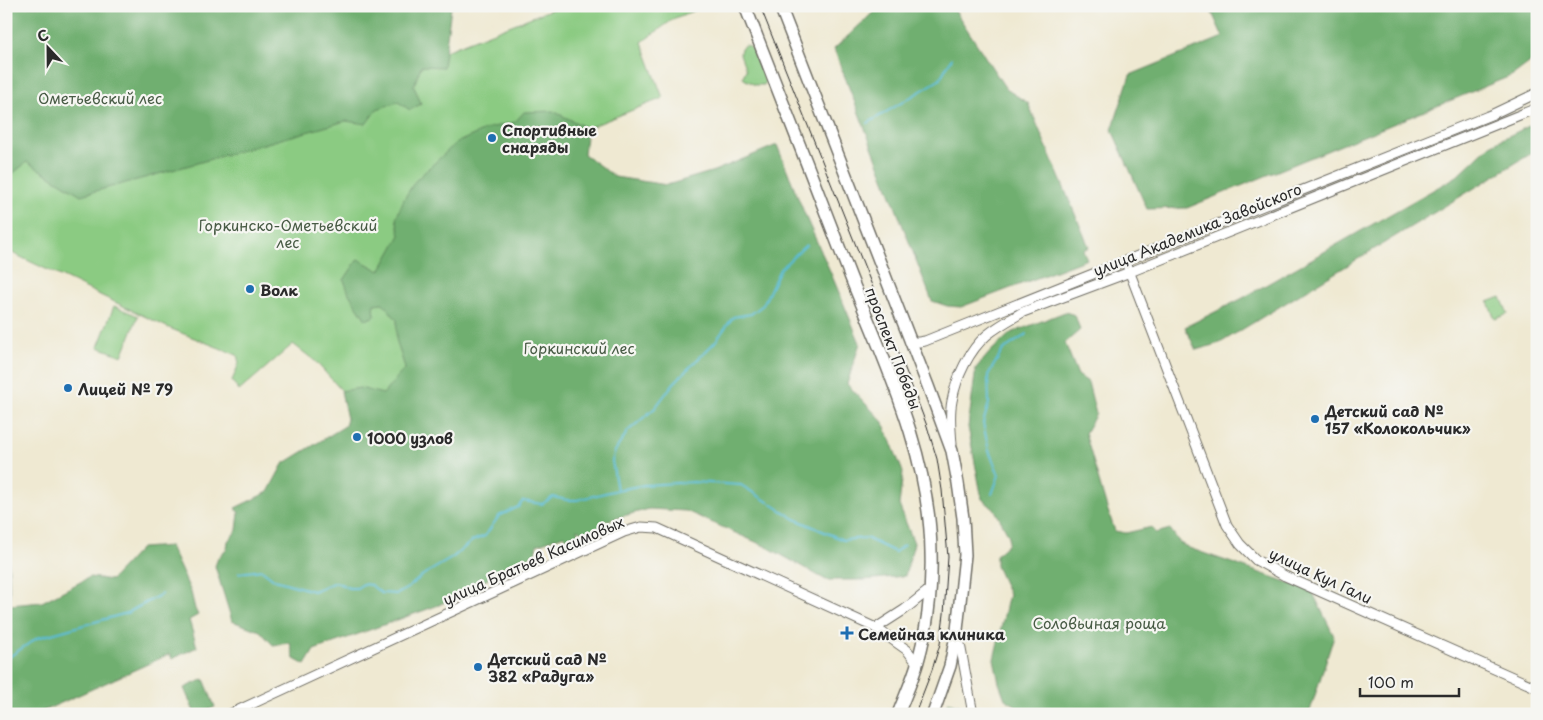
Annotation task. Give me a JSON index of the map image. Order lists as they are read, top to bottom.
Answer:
{
  "streets": {
    "main road": ["проспект Победы"],
    "street": ["улица Академика Завойского", "улица Братьев Касимовых", "улица Кул Гали"]
  },
  "crossings": [
    ["улица Академика Завойского", "проспект Победы"],
    ["улица Академика Завойского", "улица Кул Гали"],
    ["проспект Победы", "улица Братьев Касимовых"]
  ],
  "parks": [
    "Ометьевский лес",
    "Горкинско-Ометьевский лес",
    "Горкинский лес",
    "Соловьиная роща"
  ],
  "places": {
    "other": [
      "Спортивные снаряды",
      "Волк",
      "Лицей № 79",
      "Детский сад № 157 «Колокольчик»",
      "1000 узлов",
      "Детский сад № 382 «Радуга»"
    ],
    "health": ["Семейная клиника"]
  },
  "scale_bar": "100 m",
  "north": "top"
}
